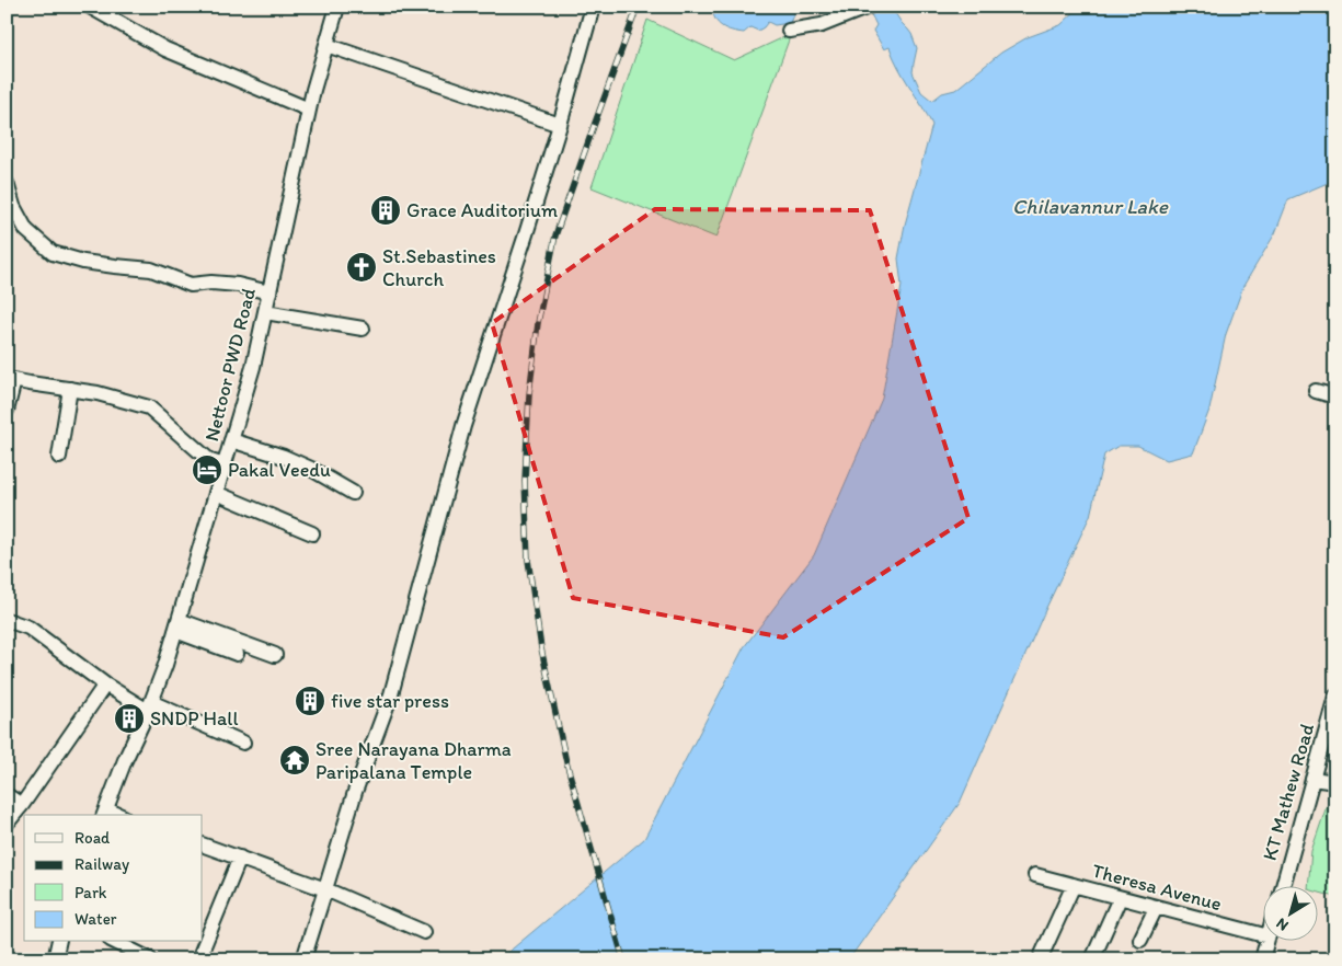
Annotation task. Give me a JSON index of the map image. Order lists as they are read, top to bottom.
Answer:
{
  "streets": {
    "street": ["Nettoor PWD Road", "KT Mathew Road", "Theresa Avenue"]
  },
  "water": ["Chilavannur Lake"],
  "places": {
    "building": ["Grace Auditorium", "five star press", "SNDP Hall"],
    "church": ["St.Sebastines Church"],
    "hotel": ["Pakal Veedu"],
    "temple": ["Sree Narayana Dharma Paripalana Temple"]
  },
  "legend": [
    "Road",
    "Railway",
    "Park",
    "Water"
  ],
  "north": "bottom left"
}
